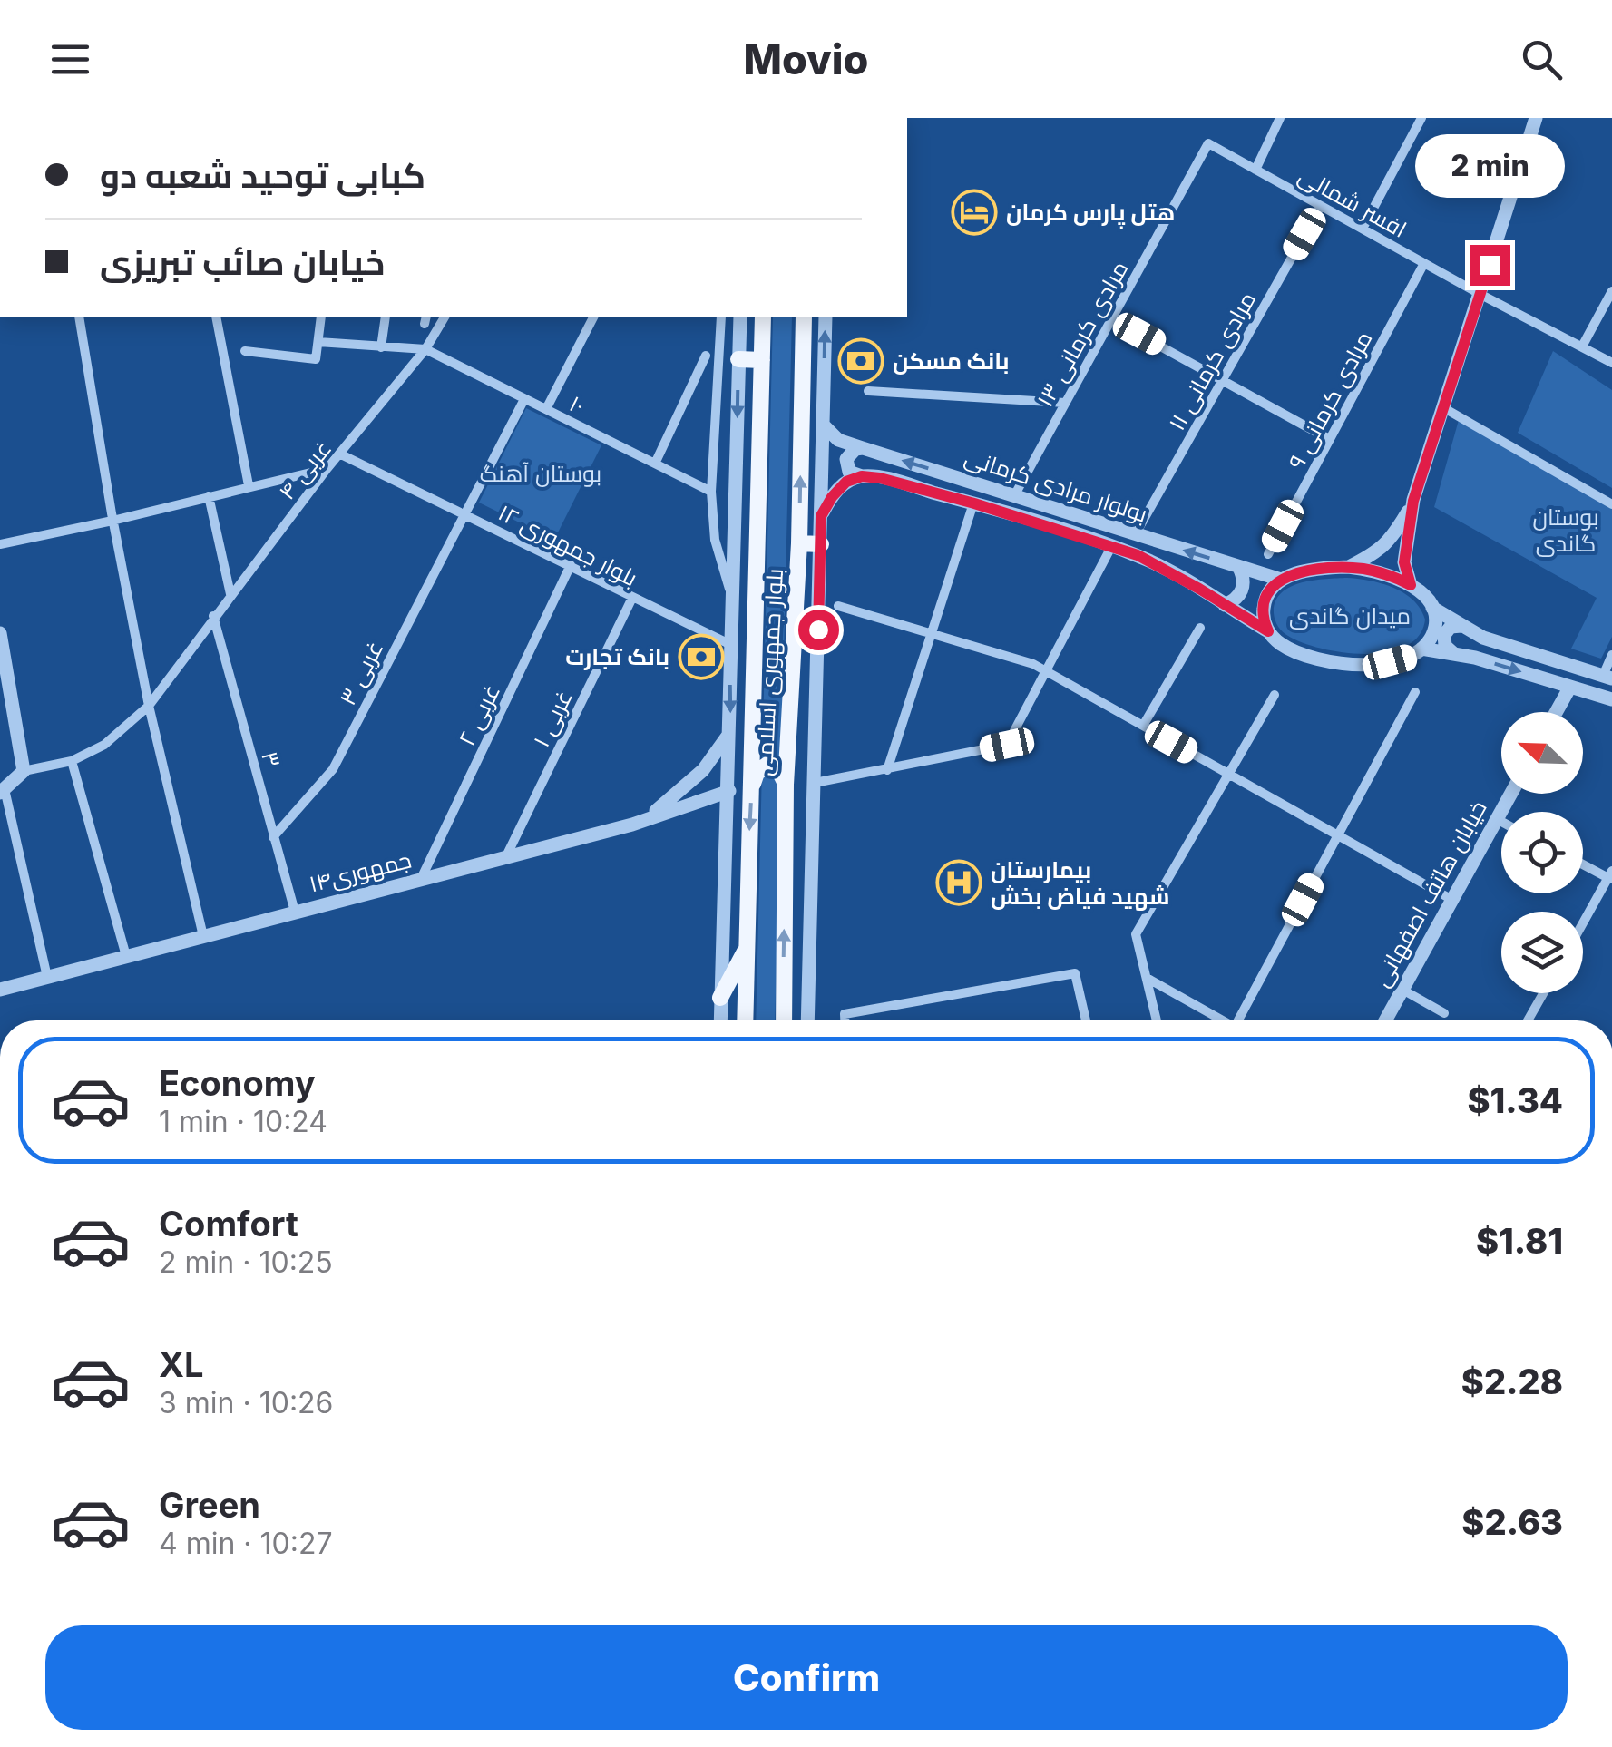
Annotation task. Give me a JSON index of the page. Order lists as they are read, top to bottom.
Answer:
{
  "streets": {
    "main road": ["بلوار جمهوری اسلامی"],
    "street": [
      "افسر شمالی",
      "مرادی کرمانی ۱۳",
      "مرادی کرمانی ۱۱",
      "مرادی کرمانی ۹",
      "۱۰",
      "۴ غربی",
      "بولوار مرادی کرمانی",
      "بلوار جمهوری ۱۲",
      "۳ غربی",
      "۲ غربی",
      "۱ غربی",
      "۳",
      "جمهوری۱۴",
      "خیابان هاتف اصفهانی"
    ]
  },
  "crossings": [
    ["افسر شمالی", "مرادی کرمانی ۱۳"],
    ["افسر شمالی", "مرادی کرمانی ۱۱"],
    ["افسر شمالی", "مرادی کرمانی ۹"],
    ["مرادی کرمانی ۱۳", "بولوار مرادی کرمانی"],
    ["مرادی کرمانی ۱۱", "بولوار مرادی کرمانی"],
    ["۱۰", "۴ غربی"],
    ["۱۰", "۳ غربی"],
    ["۴ غربی", "بلوار جمهوری ۱۲"],
    ["۴ غربی", "۳"],
    ["بلوار جمهوری ۱۲", "۳ غربی"],
    ["بلوار جمهوری ۱۲", "۲ غربی"],
    ["بلوار جمهوری ۱۲", "۱ غربی"],
    ["۳ غربی", "۳"],
    ["۲ غربی", "جمهوری۱۴"],
    ["۱ غربی", "جمهوری۱۴"],
    ["۳", "جمهوری۱۴"]
  ],
  "parks": ["بوستان آهنگ", "بوستان گاندی", "میدان گاندی"],
  "places": {
    "hotel": ["هتل پارس کرمان"],
    "bank": ["بانک مسکن", "بانک تجارت"],
    "hospital": ["بیمارستان شهید فیاض بخش"]
  },
  "north": "top left",
  "page": {
    "header": "Movio",
    "banner": ["کبابی توحید شعبه دو", "خیابان صائب تبریزی"],
    "bubble": "2 min",
    "list": [
      {
        "name": "Economy",
        "note": "1 min · 10:24",
        "value": "$1.34"
      },
      {
        "name": "Comfort",
        "note": "2 min · 10:25",
        "value": "$1.81"
      },
      {
        "name": "XL",
        "note": "3 min · 10:26",
        "value": "$2.28"
      },
      {
        "name": "Green",
        "note": "4 min · 10:27",
        "value": "$2.63"
      }
    ],
    "buttons": "Confirm"
  }
}
